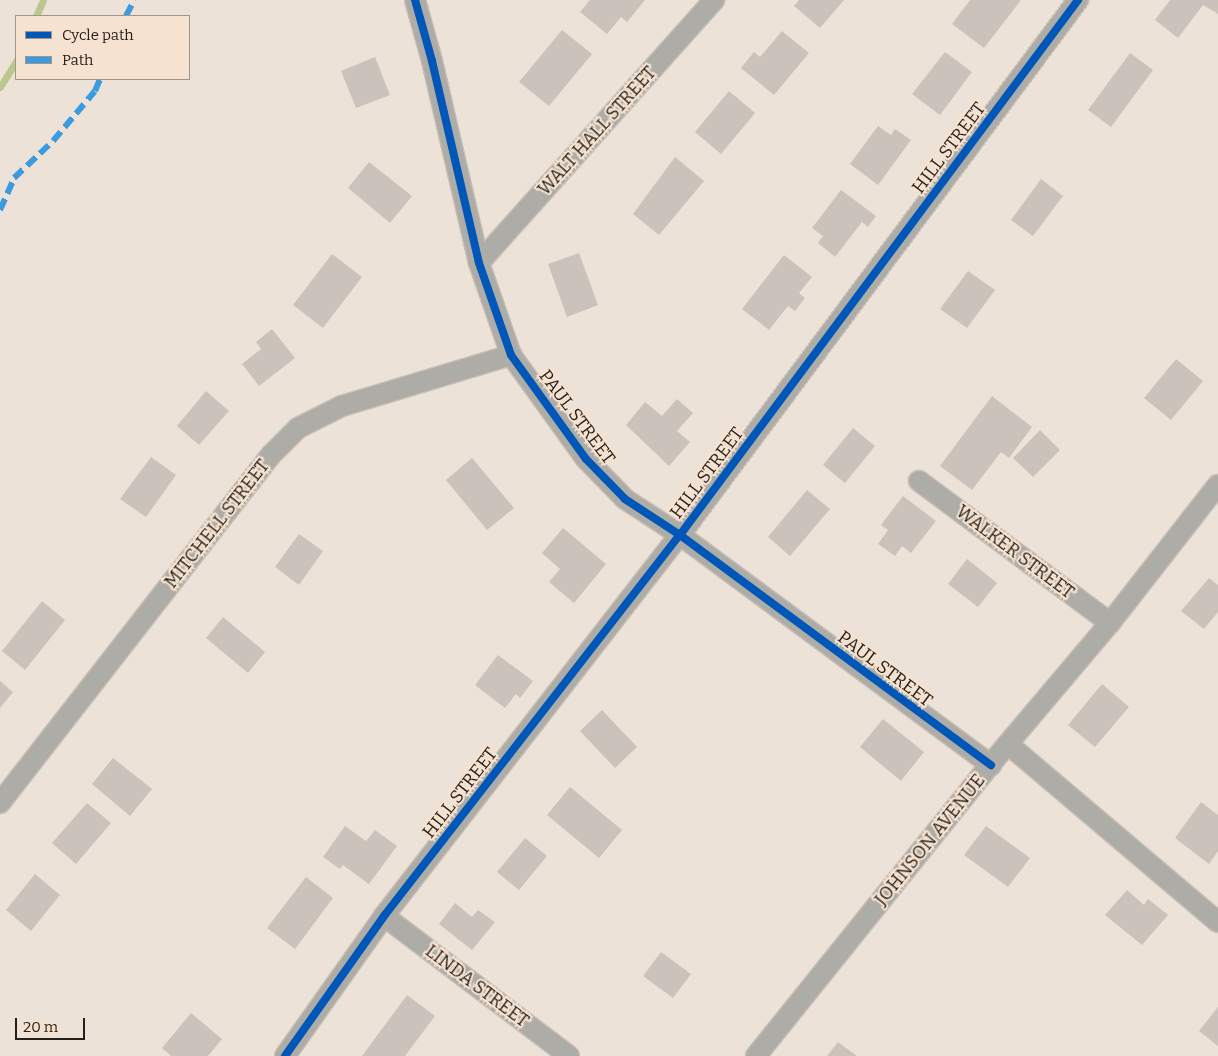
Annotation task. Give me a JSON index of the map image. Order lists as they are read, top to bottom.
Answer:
{
  "streets": {
    "street": [
      "WALT HALL STREET",
      "HILL STREET",
      "PAUL STREET",
      "MITCHELL STREET",
      "WALKER STREET",
      "JOHNSON AVENUE",
      "LINDA STREET"
    ]
  },
  "crossings": [
    ["WALT HALL STREET", "PAUL STREET"],
    ["HILL STREET", "PAUL STREET"],
    ["HILL STREET", "LINDA STREET"],
    ["PAUL STREET", "MITCHELL STREET"],
    ["PAUL STREET", "JOHNSON AVENUE"],
    ["WALKER STREET", "JOHNSON AVENUE"]
  ],
  "legend": ["Cycle path", "Path"],
  "scale_bar": "20 m"
}
